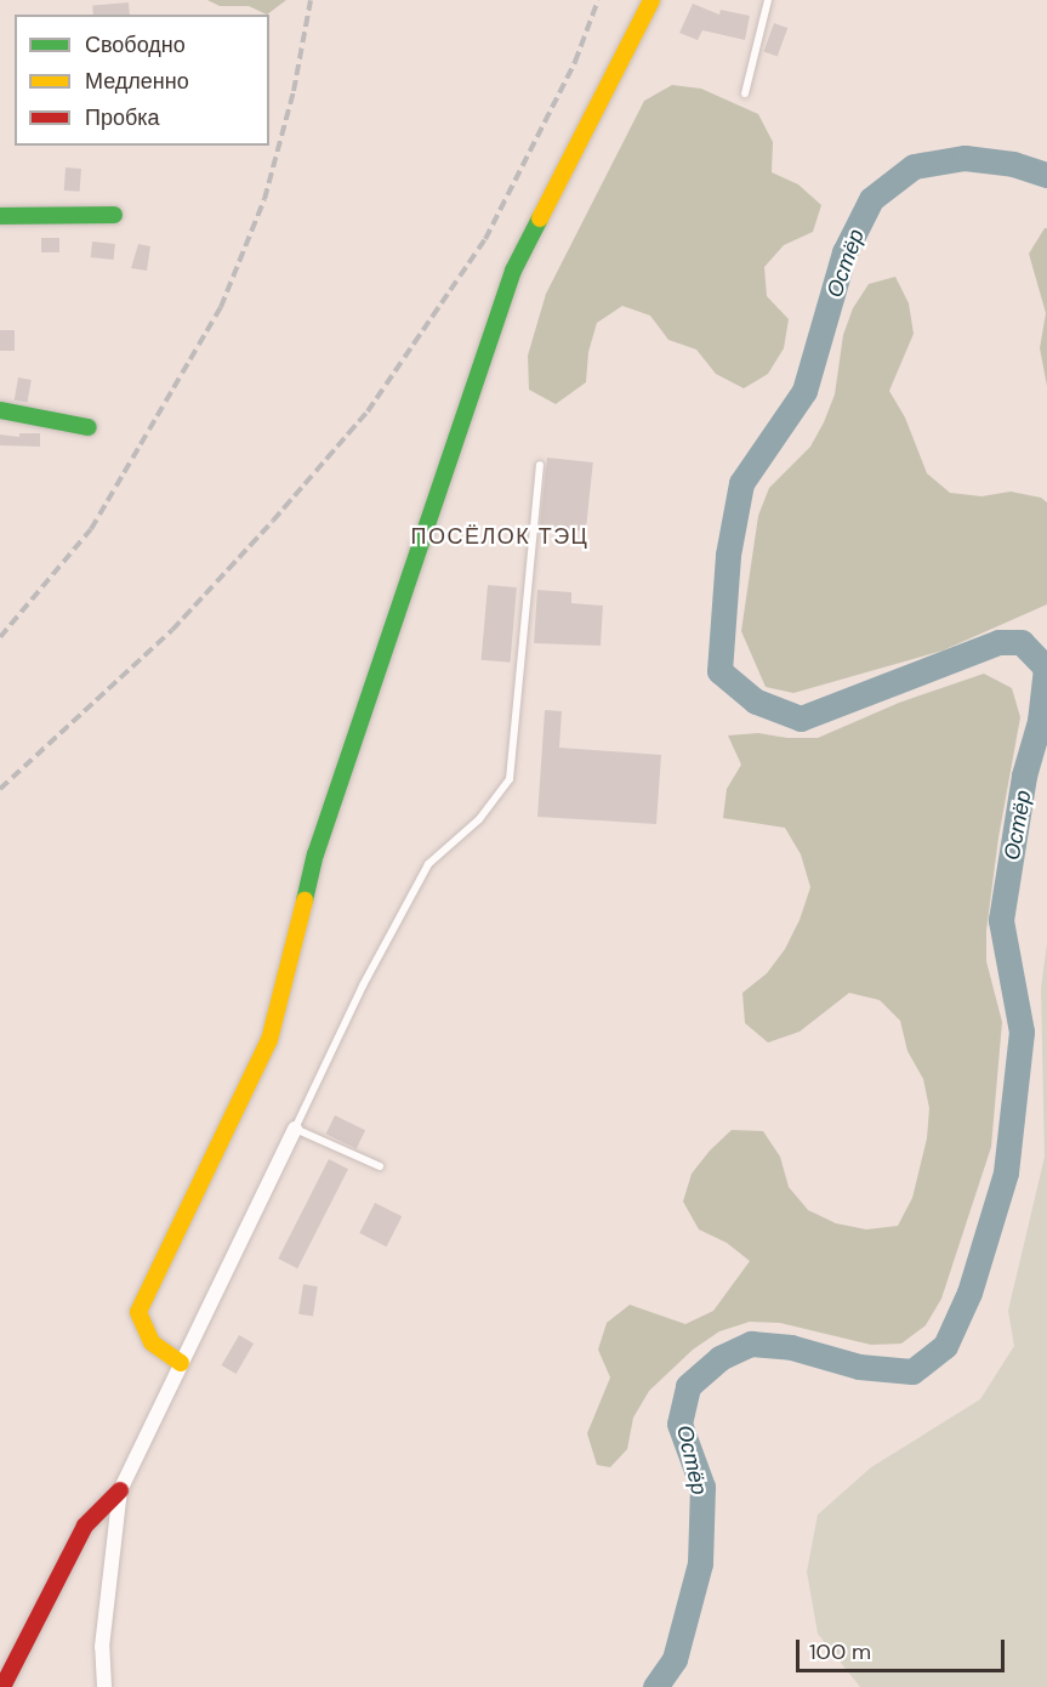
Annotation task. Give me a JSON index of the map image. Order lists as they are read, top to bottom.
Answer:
{
  "districts": ["ПОСЁЛОК ТЭЦ"],
  "water": ["Остёр"],
  "legend": ["Свободно", "Медленно", "Пробка"],
  "scale_bar": "100 m"
}
